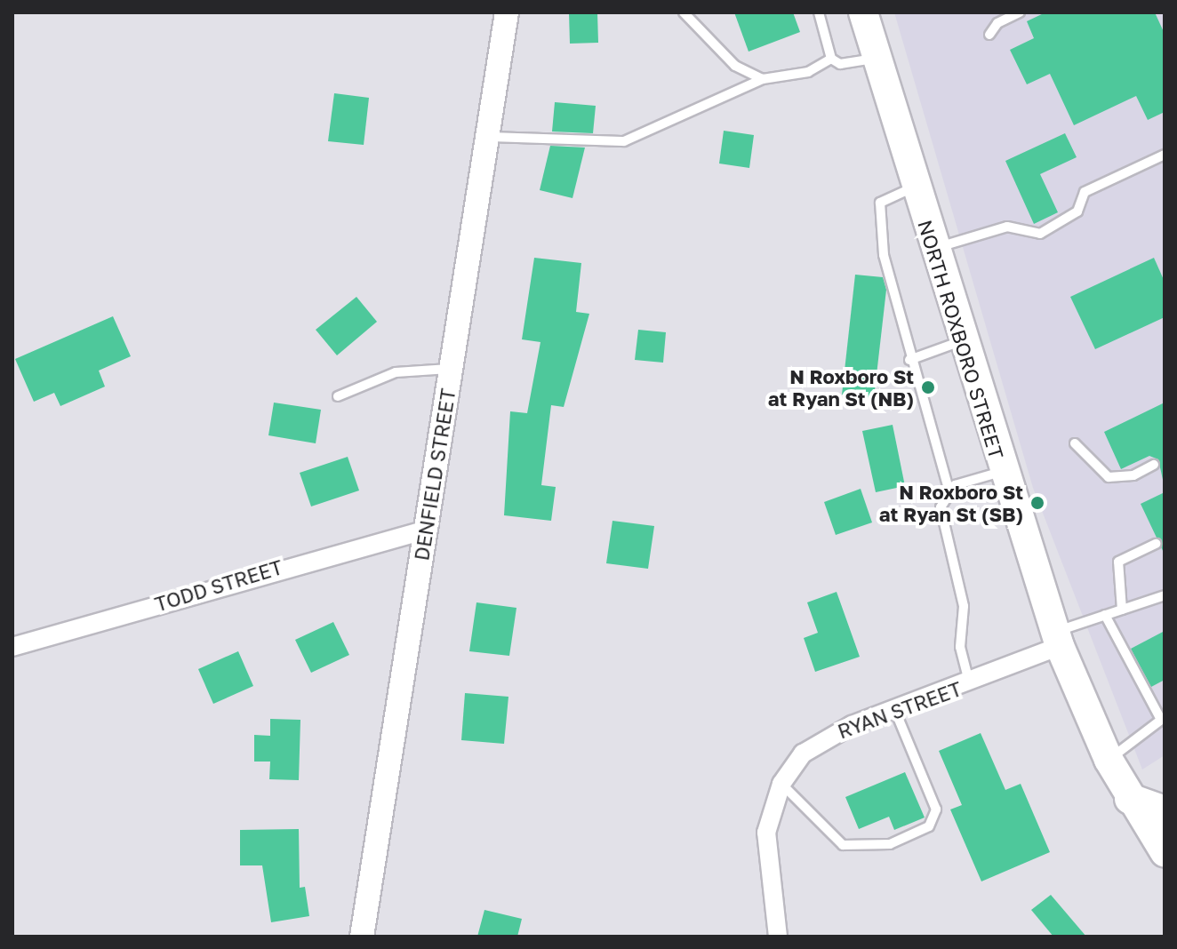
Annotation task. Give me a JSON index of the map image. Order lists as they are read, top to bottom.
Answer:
{
  "streets": {
    "main road": ["NORTH ROXBORO STREET"],
    "street": ["DENFIELD STREET", "TODD STREET", "RYAN STREET"]
  },
  "crossings": [
    ["NORTH ROXBORO STREET", "RYAN STREET"],
    ["DENFIELD STREET", "TODD STREET"]
  ],
  "places": ["N Roxboro St at Ryan St (NB)", "N Roxboro St at Ryan St (SB)"]
}
